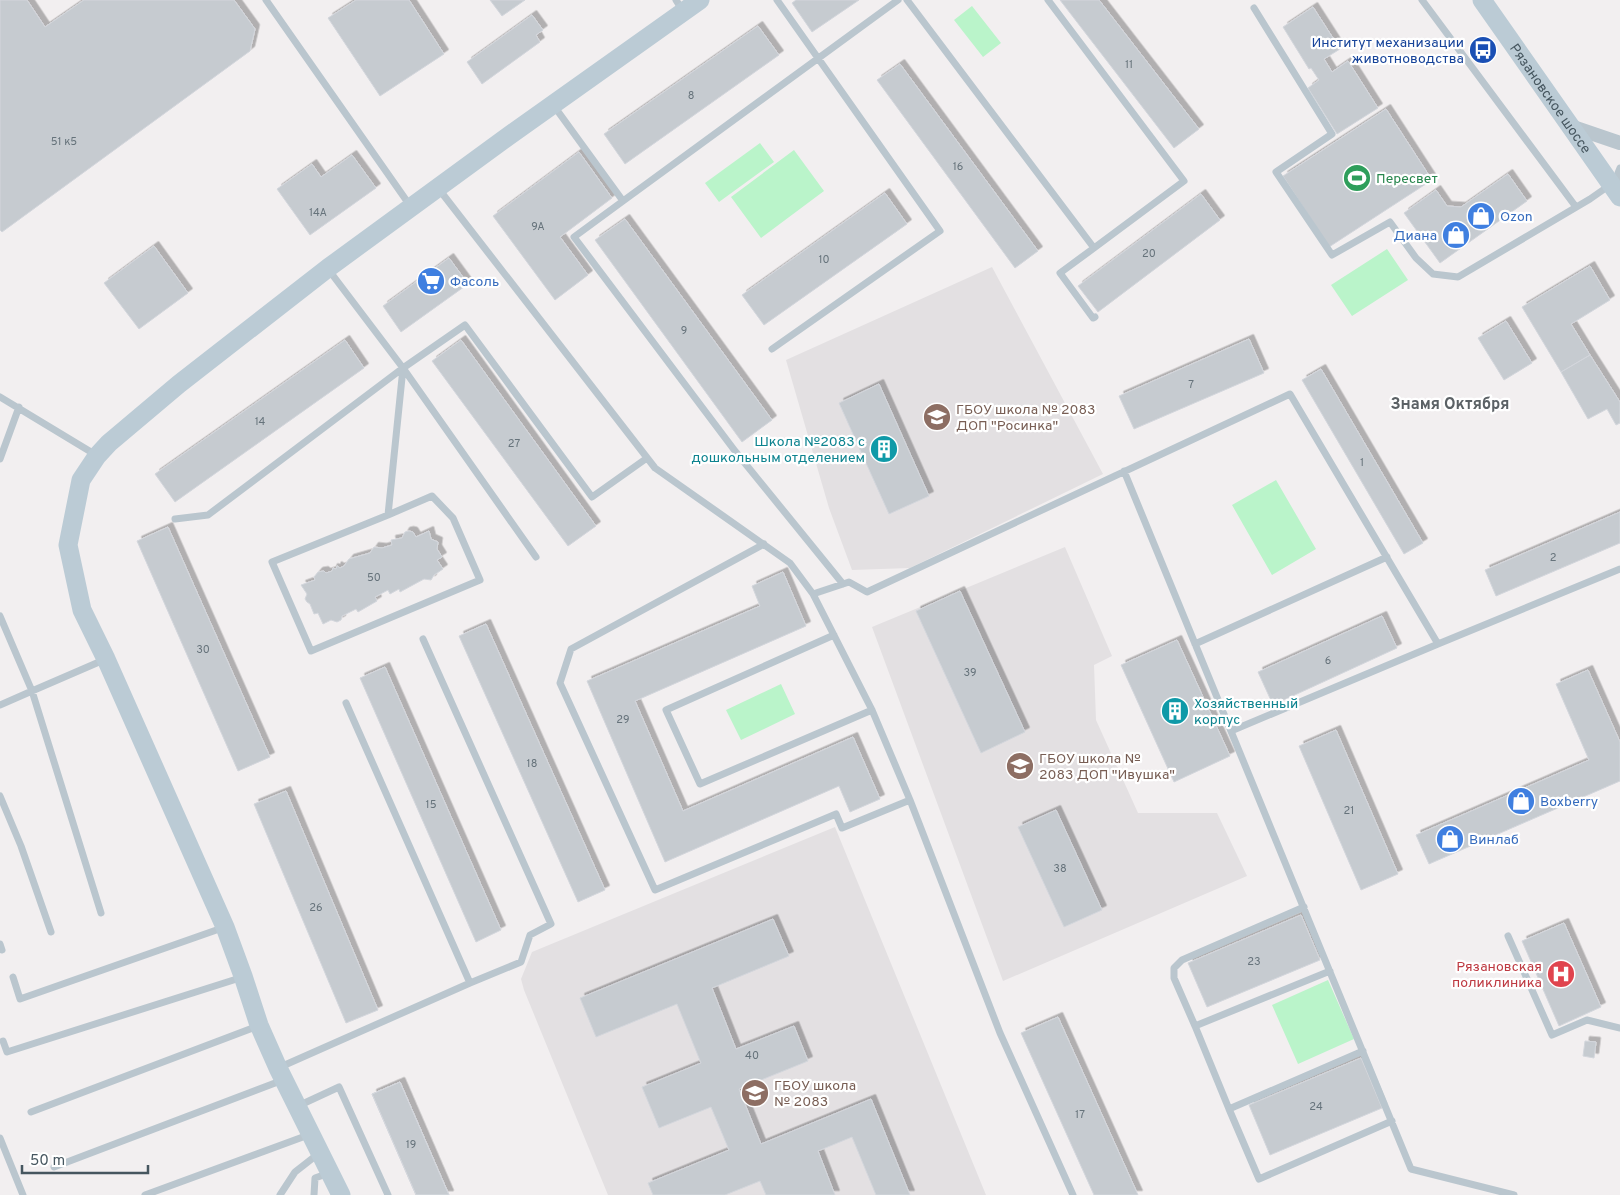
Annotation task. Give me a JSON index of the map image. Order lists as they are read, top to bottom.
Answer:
{
  "streets": {
    "street": ["Рязановское шоссе"]
  },
  "districts": ["Знамя Октября"],
  "places": {
    "bus stop": ["Институт механизации животноводства"],
    "sports": ["Пересвет"],
    "shop": [
      "Ozon",
      "Диана",
      "Boxberry",
      "Винлаб"
    ],
    "supermarket": ["Фасоль"],
    "school or university": ["ГБОУ школа № 2083 ДОП \"Росинка\"", "ГБОУ школа № 2083 ДОП \"Ивушка\"", "ГБОУ школа № 2083"],
    "building": ["Школа №2083 с дошкольным отделением", "Хозяйственный корпус"],
    "hospital": ["Рязановская поликлиника"]
  },
  "house_numbers": [
    "11",
    "8",
    "51 к5",
    "16",
    "14А",
    "9А",
    "20",
    "10",
    "9",
    "7",
    "14",
    "27",
    "1",
    "2",
    "50",
    "30",
    "6",
    "39",
    "29",
    "18",
    "15",
    "21",
    "38",
    "26",
    "23",
    "40",
    "24",
    "17",
    "19"
  ],
  "scale_bar": "50 m"
}
